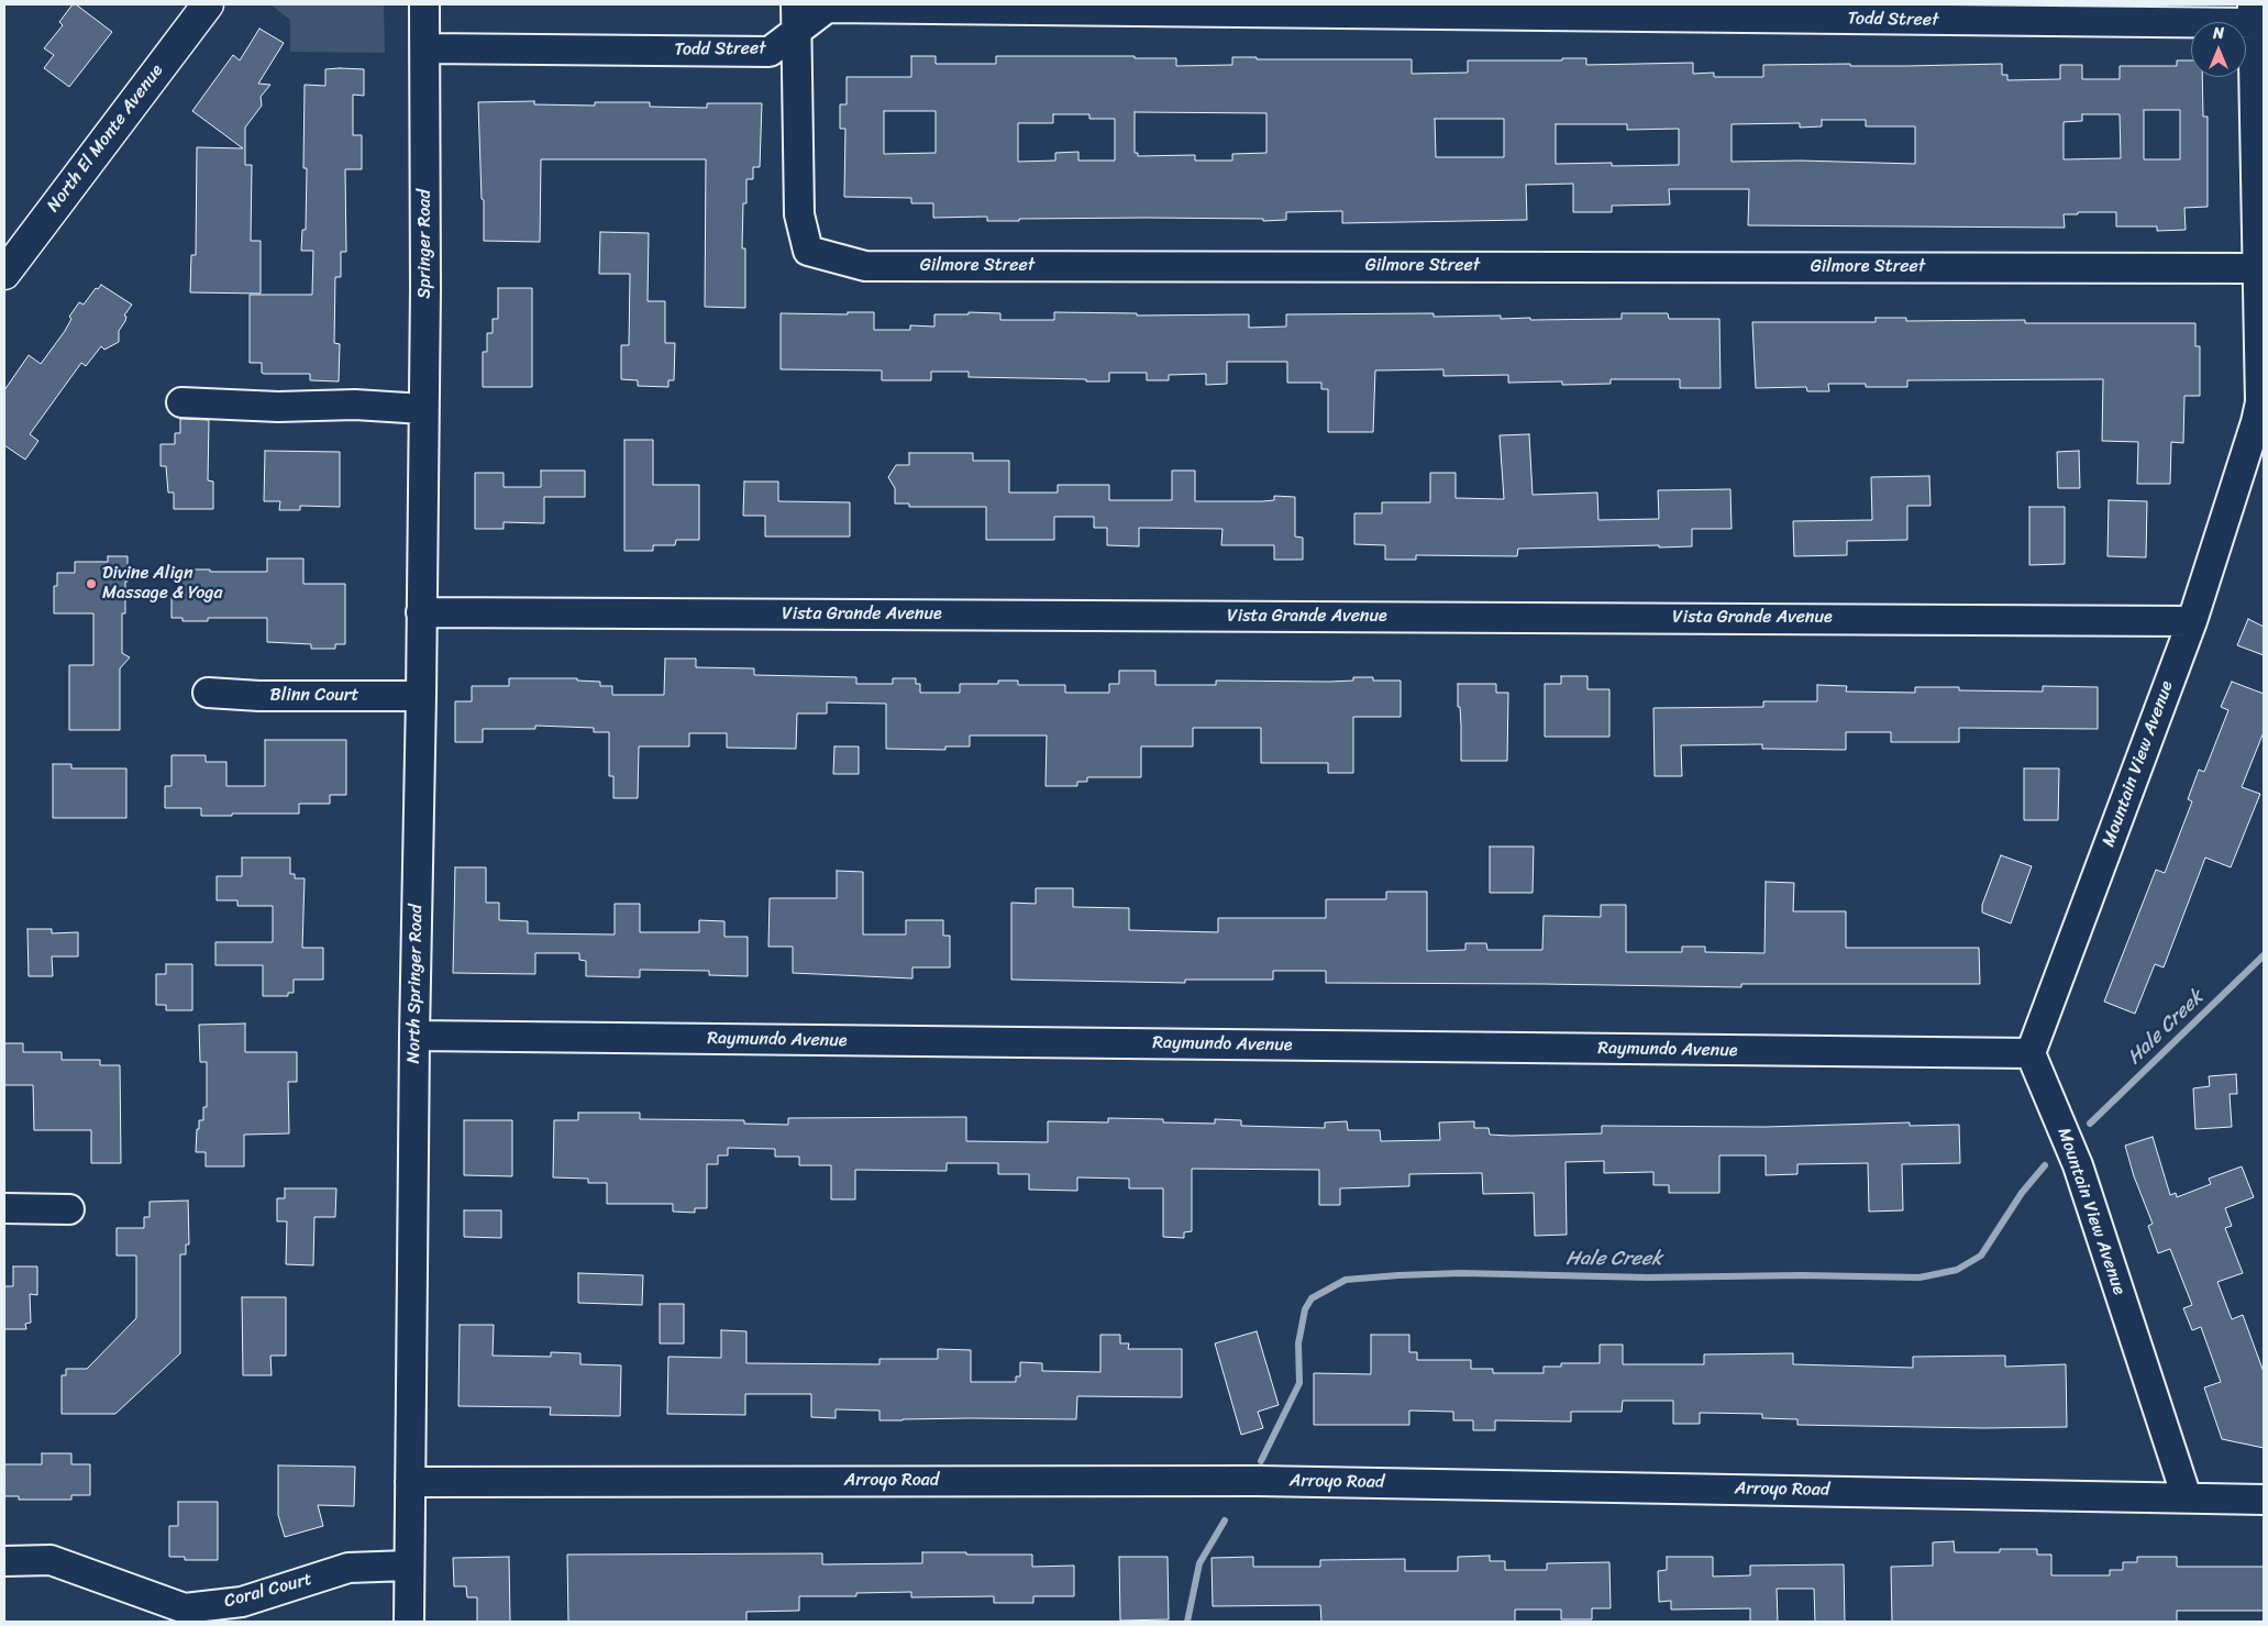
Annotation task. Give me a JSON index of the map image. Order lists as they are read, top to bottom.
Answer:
{
  "streets": {
    "main road": ["North El Monte Avenue"],
    "street": [
      "Todd Street",
      "Springer Road",
      "Gilmore Street",
      "Vista Grande Avenue",
      "Blinn Court",
      "Mountain View Avenue",
      "North Springer Road",
      "Raymundo Avenue",
      "Arroyo Road",
      "Coral Court"
    ]
  },
  "crossings": [
    ["Todd Street", "Springer Road"],
    ["Todd Street", "Gilmore Street"],
    ["Todd Street", "Mountain View Avenue"],
    ["Springer Road", "North Springer Road"],
    ["Gilmore Street", "Mountain View Avenue"],
    ["Vista Grande Avenue", "Mountain View Avenue"],
    ["Vista Grande Avenue", "North Springer Road"],
    ["Blinn Court", "North Springer Road"],
    ["Mountain View Avenue", "Raymundo Avenue"],
    ["Mountain View Avenue", "Arroyo Road"],
    ["North Springer Road", "Raymundo Avenue"],
    ["North Springer Road", "Arroyo Road"],
    ["North Springer Road", "Coral Court"]
  ],
  "water": ["Hale Creek"],
  "places": ["Divine Align Massage & Yoga"],
  "north": "top"
}
